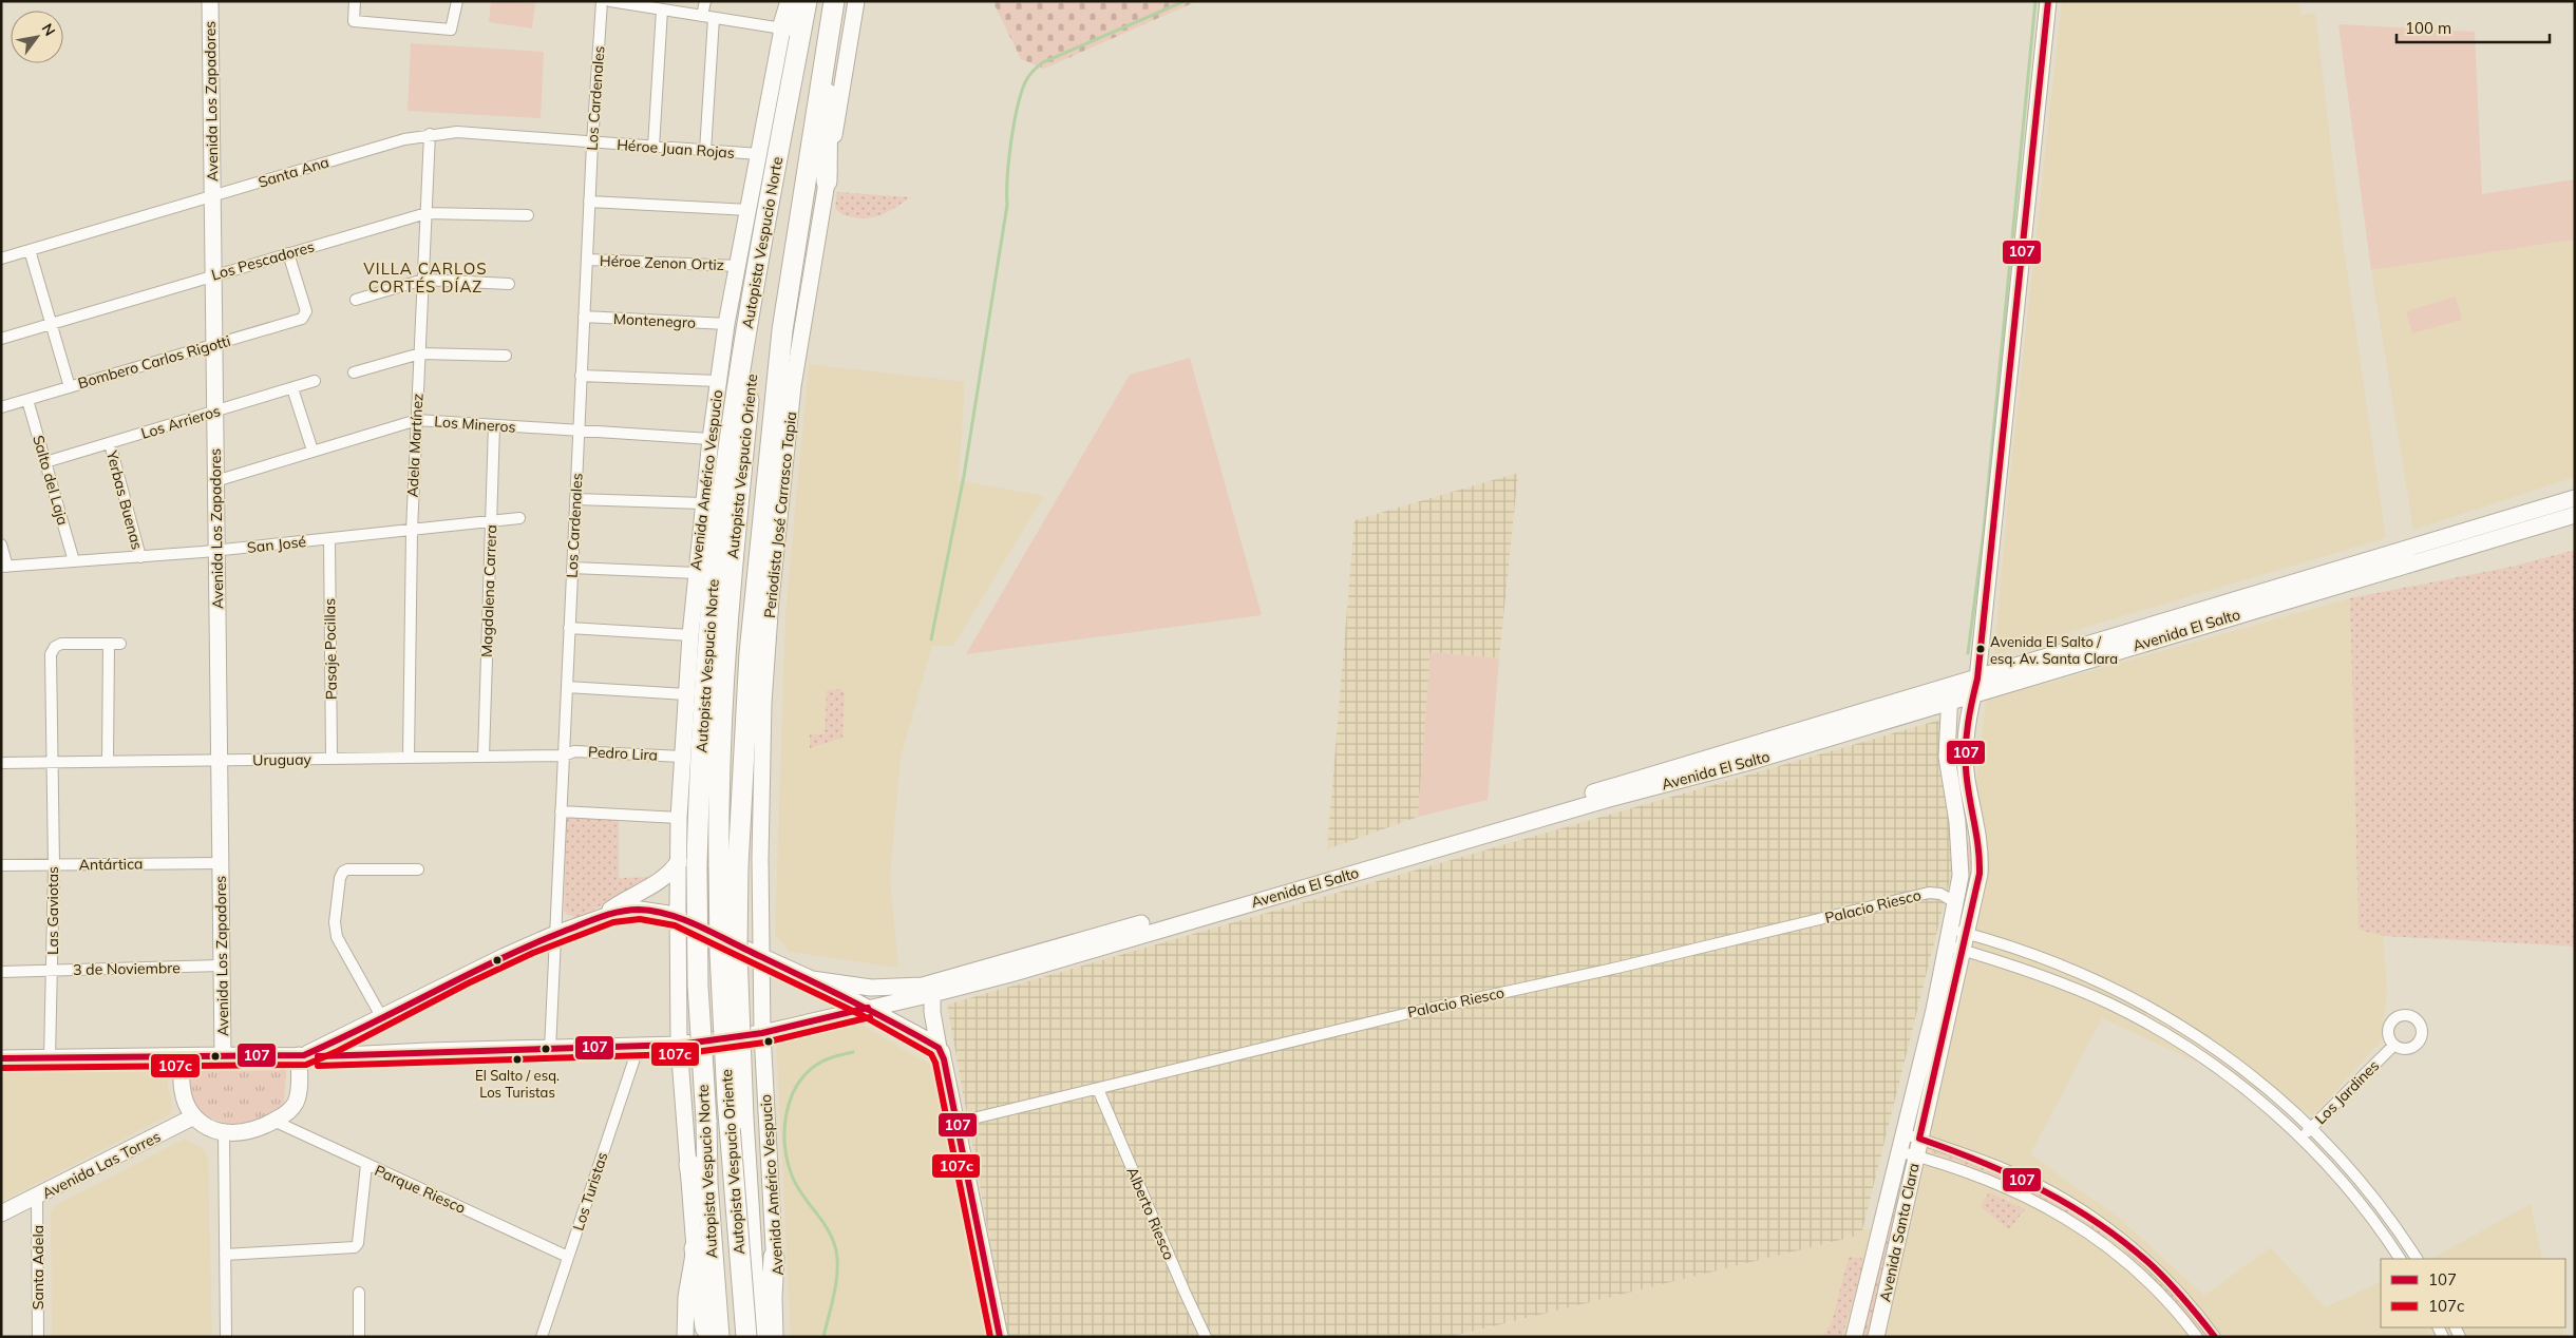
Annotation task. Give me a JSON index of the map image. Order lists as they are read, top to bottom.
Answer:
{
  "streets": {
    "highway": ["Autopista Vespucio Norte", "Autopista Vespucio Oriente"],
    "main road": [
      "Avenida Los Zapadores",
      "Avenida Américo Vespucio",
      "Periodista José Carrasco Tapia",
      "Avenida El Salto",
      "Avenida Las Torres",
      "Avenida Santa Clara"
    ],
    "street": [
      "Los Cardenales",
      "Héroe Juan Rojas",
      "Santa Ana",
      "Los Pescadores",
      "Héroe Zenon Ortiz",
      "Montenegro",
      "Bombero Carlos Rigotti",
      "Los Arrieros",
      "Los Mineros",
      "Adela Martínez",
      "Salto del Laja",
      "Yerbas Buenas",
      "San José",
      "Magdalena Carrera",
      "Pasaje Pocillas",
      "Pedro Lira",
      "Uruguay",
      "Antártica",
      "Palacio Riesco",
      "Las Gaviotas",
      "3 de Noviembre",
      "Los Jardines",
      "Parque Riesco",
      "Los Turistas",
      "Alberto Riesco",
      "Santa Adela"
    ]
  },
  "crossings": [
    ["Los Cardenales", "Héroe Juan Rojas"],
    ["Los Cardenales", "Santa Ana"],
    ["Los Cardenales", "Héroe Zenon Ortiz"],
    ["Los Cardenales", "Montenegro"],
    ["Los Cardenales", "Los Mineros"],
    ["Los Cardenales", "Avenida El Salto"],
    ["Los Cardenales", "Pedro Lira"],
    ["Los Cardenales", "Uruguay"],
    ["Avenida Los Zapadores", "Santa Ana"],
    ["Avenida Los Zapadores", "Los Pescadores"],
    ["Avenida Los Zapadores", "Bombero Carlos Rigotti"],
    ["Avenida Los Zapadores", "Los Arrieros"],
    ["Avenida Los Zapadores", "Los Mineros"],
    ["Avenida Los Zapadores", "San José"],
    ["Avenida Los Zapadores", "Avenida El Salto"],
    ["Avenida Los Zapadores", "Uruguay"],
    ["Avenida Los Zapadores", "Antártica"],
    ["Avenida Los Zapadores", "3 de Noviembre"],
    ["Héroe Juan Rojas", "Santa Ana"],
    ["Héroe Juan Rojas", "Avenida Américo Vespucio"],
    ["Santa Ana", "Adela Martínez"],
    ["Autopista Vespucio Norte", "Autopista Vespucio Oriente"],
    ["Autopista Vespucio Norte", "Avenida Américo Vespucio"],
    ["Los Pescadores", "Bombero Carlos Rigotti"],
    ["Los Pescadores", "Adela Martínez"],
    ["Héroe Zenon Ortiz", "Avenida Américo Vespucio"],
    ["Montenegro", "Avenida Américo Vespucio"],
    ["Bombero Carlos Rigotti", "Salto del Laja"],
    ["Los Arrieros", "Salto del Laja"],
    ["Los Arrieros", "Yerbas Buenas"],
    ["Los Mineros", "Adela Martínez"],
    ["Los Mineros", "Avenida Américo Vespucio"],
    ["Los Mineros", "Magdalena Carrera"],
    ["Adela Martínez", "San José"],
    ["Adela Martínez", "Uruguay"],
    ["Salto del Laja", "San José"],
    ["Avenida Américo Vespucio", "Periodista José Carrasco Tapia"],
    ["Avenida Américo Vespucio", "Avenida El Salto"],
    ["Avenida Américo Vespucio", "Pedro Lira"],
    ["Yerbas Buenas", "San José"],
    ["Periodista José Carrasco Tapia", "Avenida El Salto"],
    ["San José", "Magdalena Carrera"],
    ["San José", "Pasaje Pocillas"],
    ["Magdalena Carrera", "Uruguay"],
    ["Avenida El Salto", "Las Gaviotas"],
    ["Avenida El Salto", "Los Turistas"],
    ["Avenida El Salto", "Avenida Santa Clara"],
    ["Pasaje Pocillas", "Uruguay"],
    ["Pedro Lira", "Uruguay"],
    ["Uruguay", "Las Gaviotas"],
    ["Antártica", "Las Gaviotas"],
    ["Palacio Riesco", "Alberto Riesco"],
    ["Palacio Riesco", "Avenida Santa Clara"],
    ["Las Gaviotas", "3 de Noviembre"],
    ["Avenida Las Torres", "Santa Adela"],
    ["Parque Riesco", "Los Turistas"]
  ],
  "districts": ["VILLA CARLOS CORTÉS DÍAZ"],
  "places": ["Avenida El Salto / esq. Av. Santa Clara", "El Salto / esq. Los Turistas"],
  "lines": ["transit line 107", "transit line 107c"],
  "legend": ["107", "107c"],
  "scale_bar": "100 m",
  "north": "top right"
}
